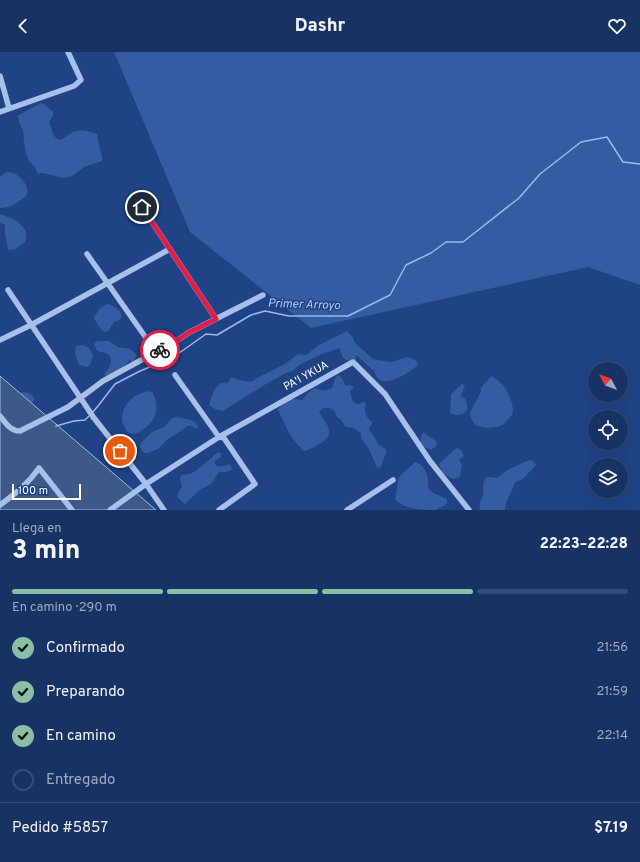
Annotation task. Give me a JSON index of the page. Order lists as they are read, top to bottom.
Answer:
{
  "streets": {
    "street": ["PA'I YKUA"]
  },
  "water": ["Primer Arroyo"],
  "scale_bar": "100 m",
  "north": "top left",
  "page": {
    "header": "Dashr",
    "scale": "100 m",
    "heading": ["3 min", "Llega en", "22:23–22:28"],
    "panel": ["Pedido #5857", "$7.19"],
    "bar": "En camino · 290 m",
    "list": [
      ["Confirmado", "21:56"],
      ["Preparando", "21:59"],
      ["En camino", "22:14"],
      "Entregado"
    ]
  }
}
